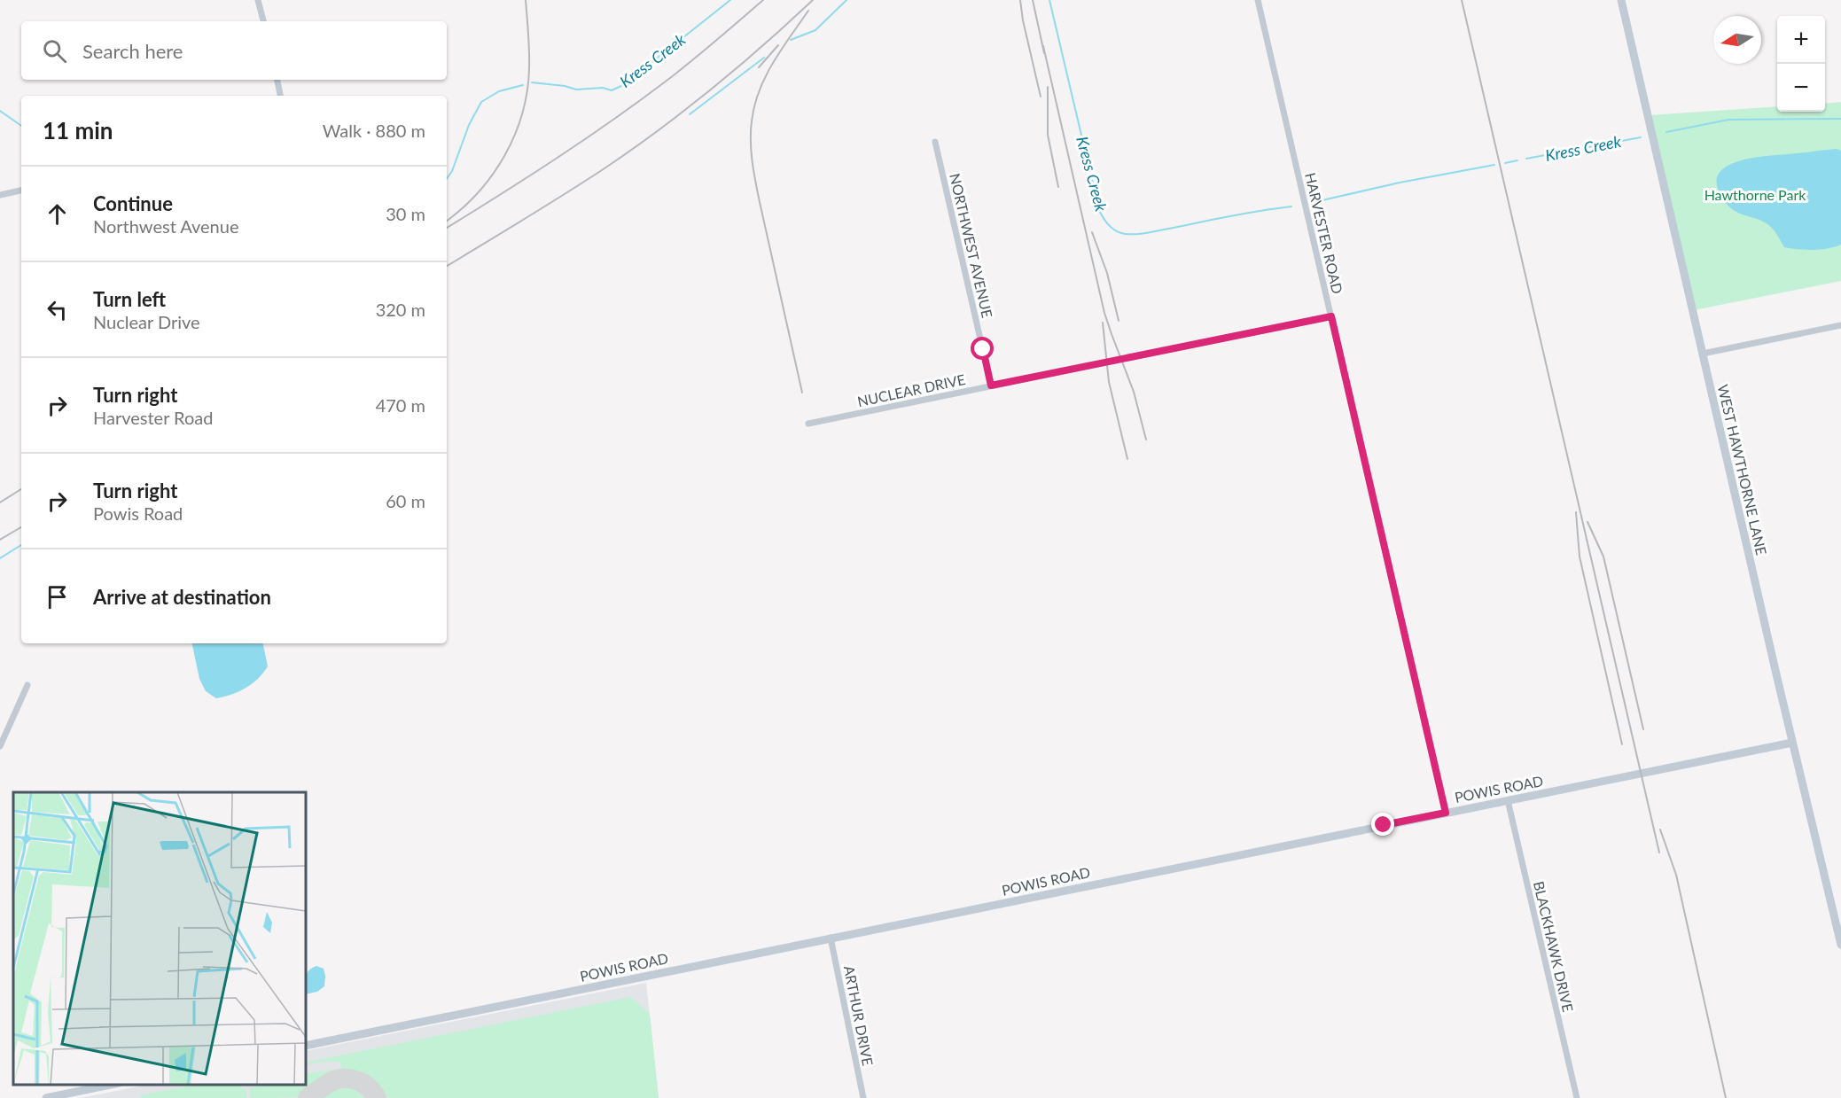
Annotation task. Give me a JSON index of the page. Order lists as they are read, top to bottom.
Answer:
{
  "streets": {
    "street": [
      "HARVESTER ROAD",
      "NORTHWEST AVENUE",
      "NUCLEAR DRIVE",
      "WEST HAWTHORNE LANE",
      "POWIS ROAD",
      "BLACKHAWK DRIVE",
      "ARTHUR DRIVE"
    ]
  },
  "crossings": [
    ["HARVESTER ROAD", "NUCLEAR DRIVE"],
    ["HARVESTER ROAD", "POWIS ROAD"],
    ["NORTHWEST AVENUE", "NUCLEAR DRIVE"],
    ["WEST HAWTHORNE LANE", "POWIS ROAD"],
    ["POWIS ROAD", "BLACKHAWK DRIVE"],
    ["POWIS ROAD", "ARTHUR DRIVE"]
  ],
  "water": ["Kress Creek"],
  "parks": ["Hawthorne Park"],
  "north": "left",
  "page": {
    "map_buttons": ["+", "−"],
    "search": "Search here",
    "heading": ["11 min", "Walk · 880 m"],
    "list": [
      ["Continue", "Northwest Avenue", "30 m"],
      ["Turn left", "Nuclear Drive", "320 m"],
      ["Turn right", "Harvester Road", "470 m"],
      ["Turn right", "Powis Road", "60 m"],
      "Arrive at destination"
    ]
  }
}
